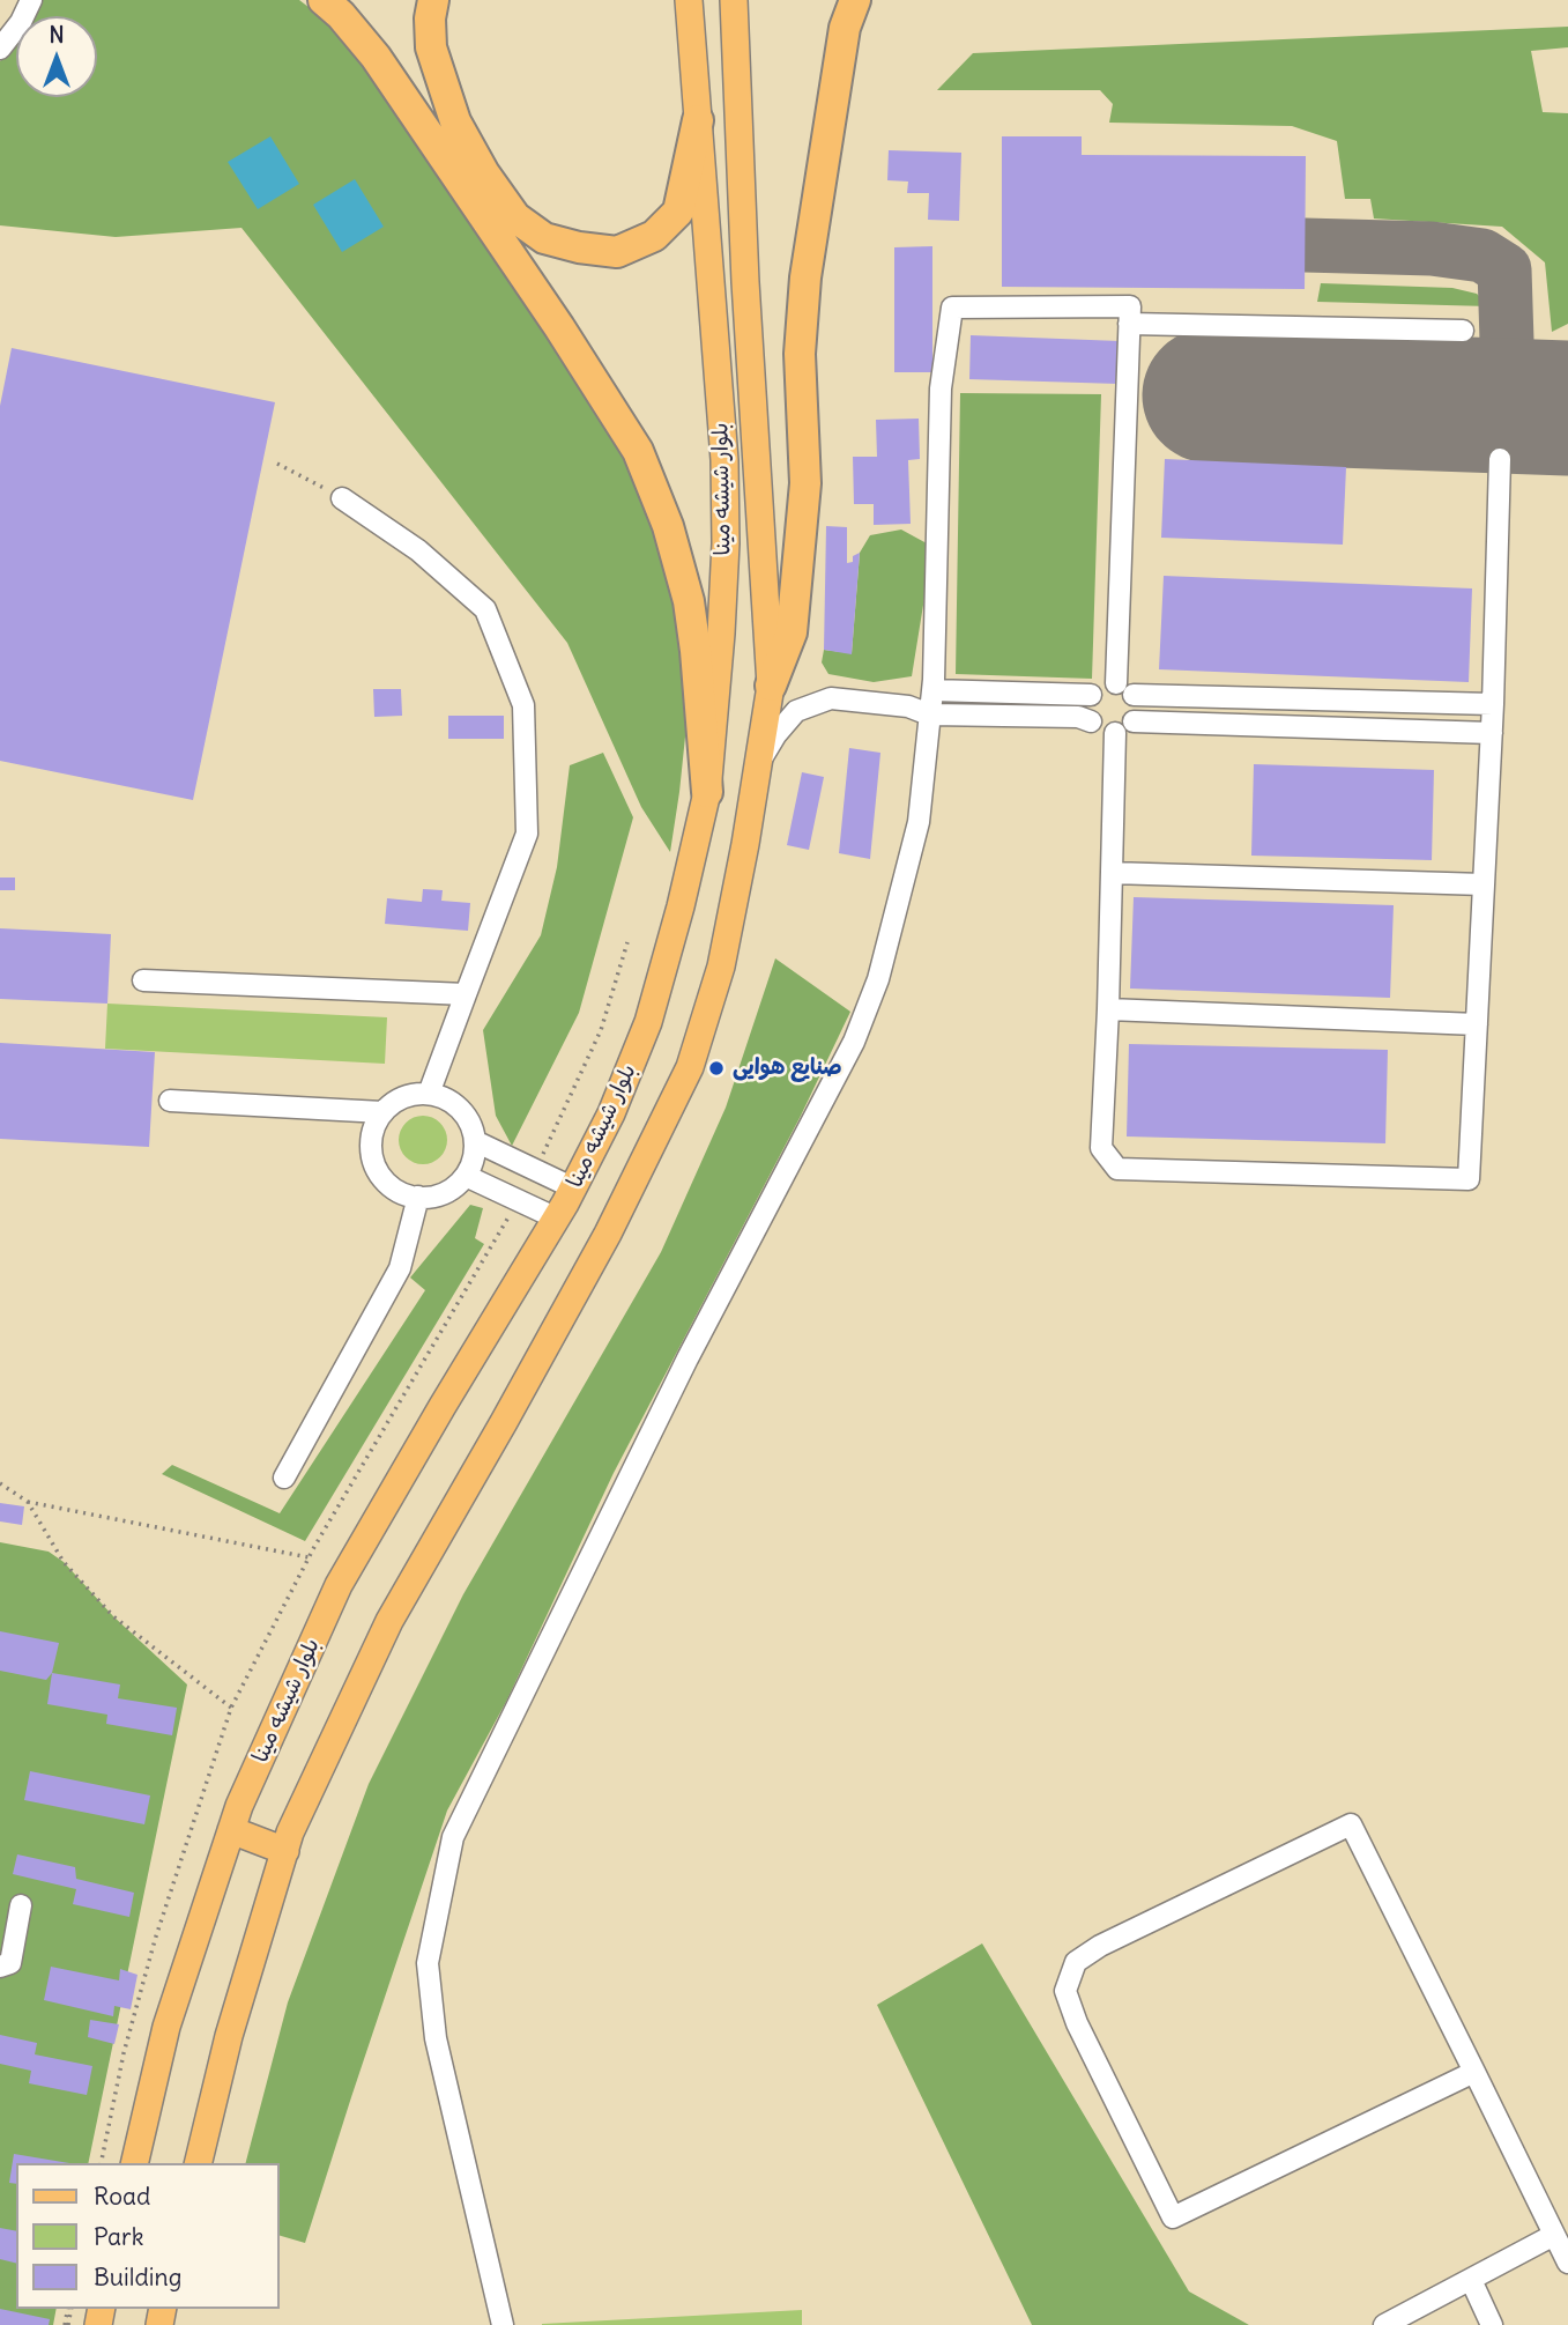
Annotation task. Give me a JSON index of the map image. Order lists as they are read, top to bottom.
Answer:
{
  "streets": {
    "main road": ["بلوار شیشه مینا"]
  },
  "places": ["صنایع هوایی"],
  "legend": ["Road", "Park", "Building"],
  "north": "top"
}
